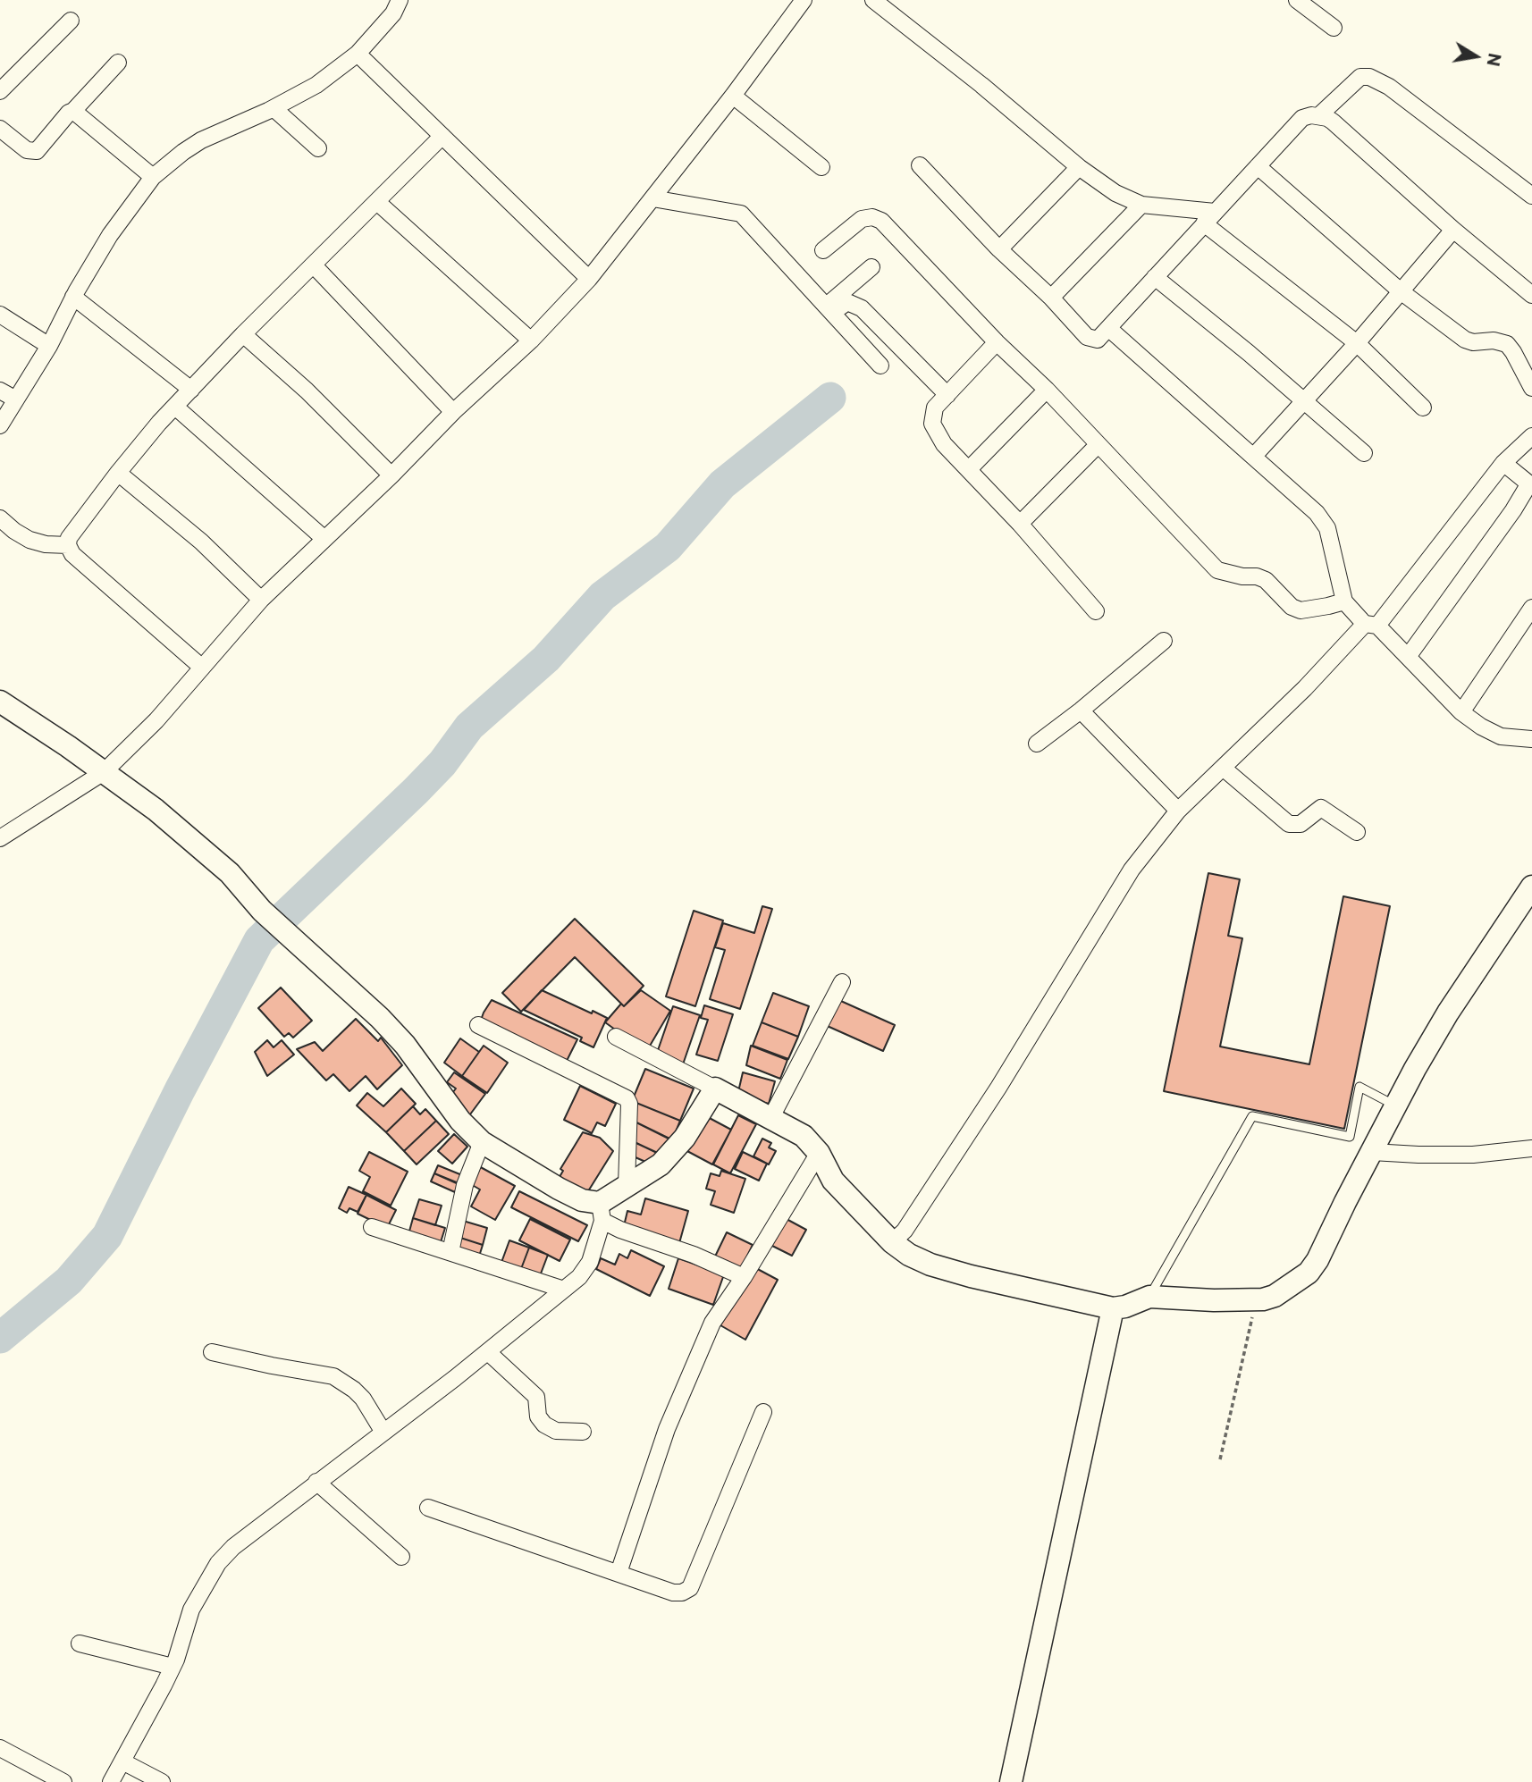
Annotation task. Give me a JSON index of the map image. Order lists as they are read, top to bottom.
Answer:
{
  "north": "right"
}
